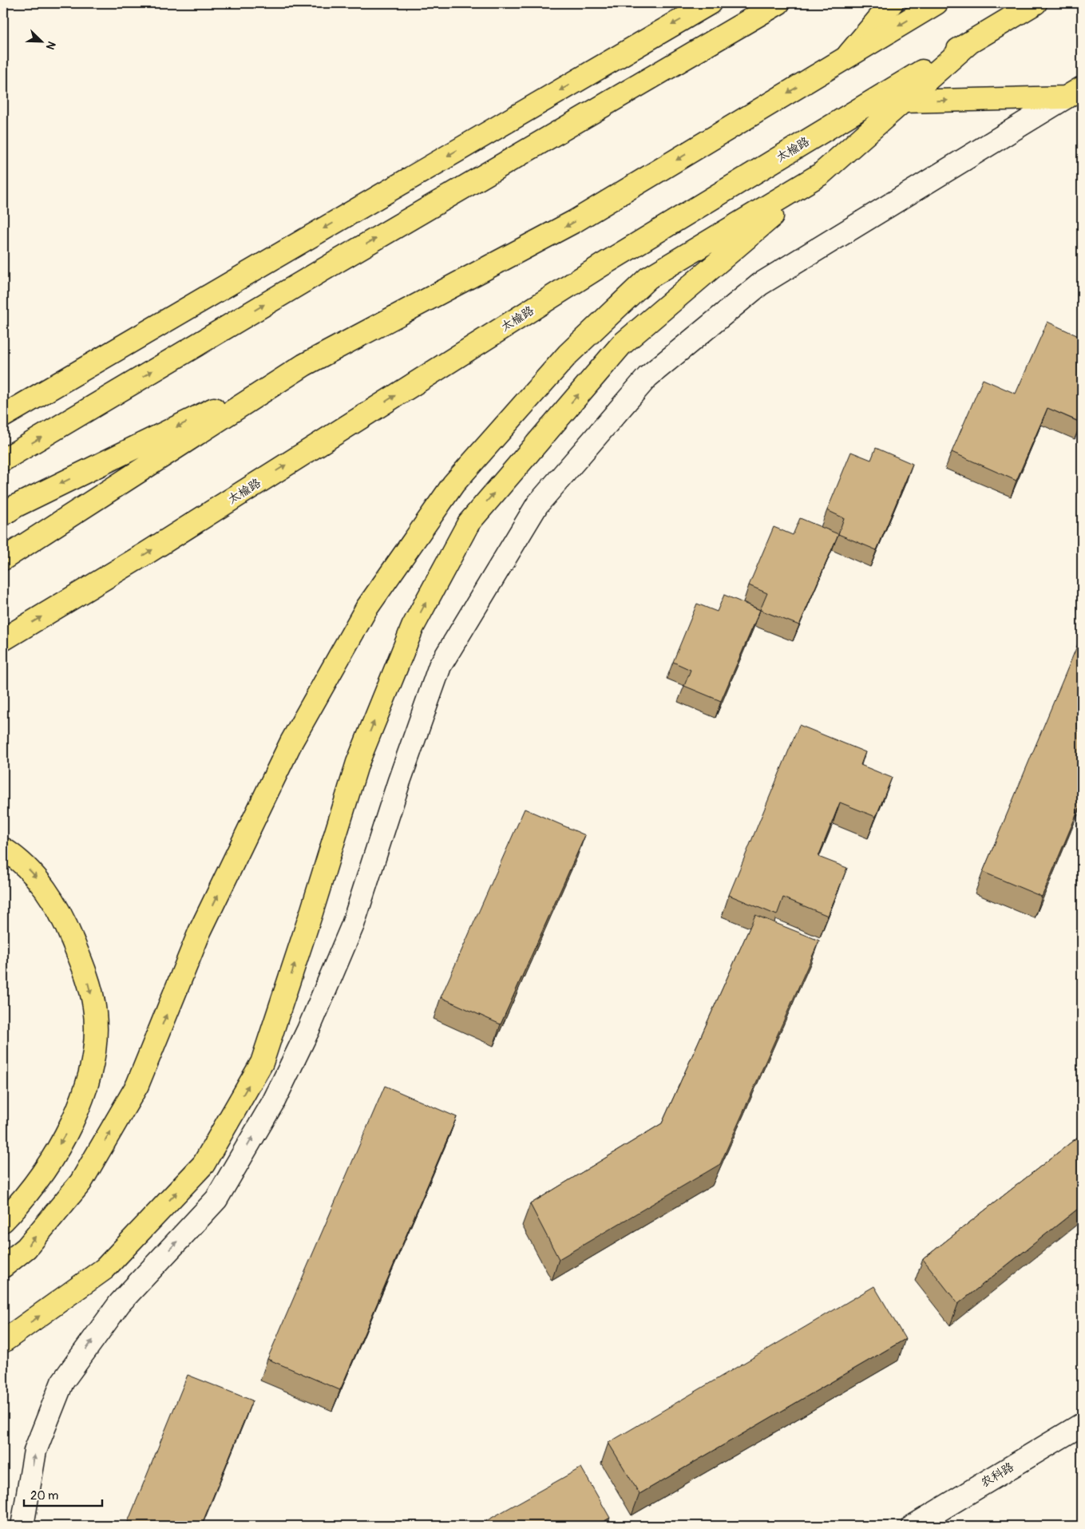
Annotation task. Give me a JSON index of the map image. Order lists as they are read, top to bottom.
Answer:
{
  "streets": {
    "main road": ["太榆路"],
    "street": ["农科路"]
  },
  "scale_bar": "20 m",
  "north": "bottom right"
}
